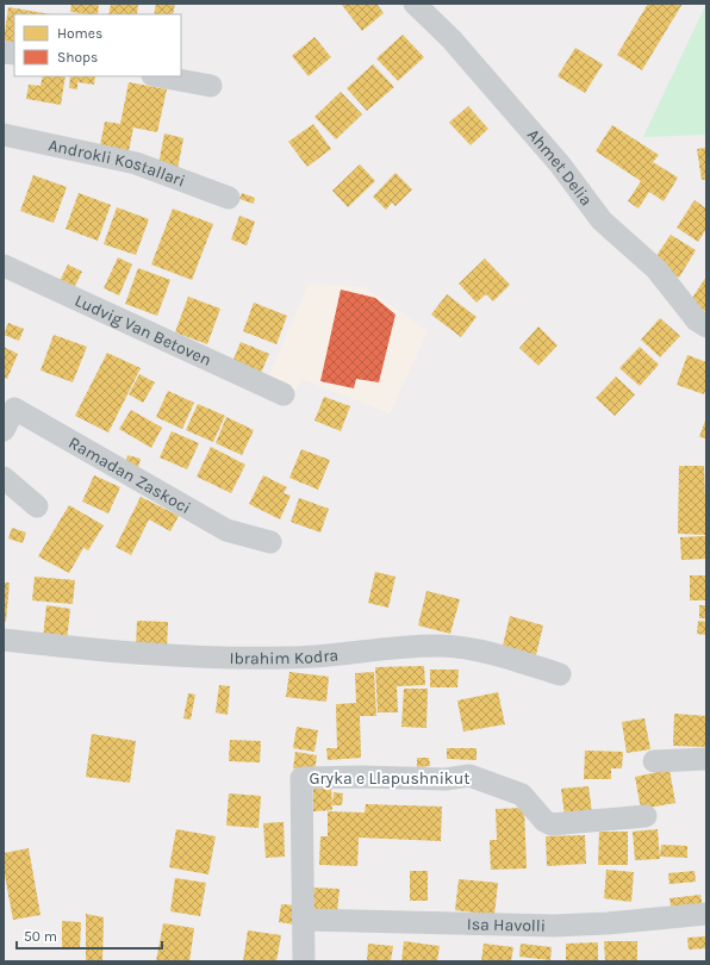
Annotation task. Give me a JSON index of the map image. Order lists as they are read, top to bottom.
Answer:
{
  "streets": {
    "street": [
      "Androkli Kostallari",
      "Ahmet Delia",
      "Ludvig Van Betoven",
      "Ramadan Zaskoci",
      "Ibrahim Kodra",
      "Gryka e Llapushnikut",
      "Isa Havolli"
    ]
  },
  "crossings": [
    ["Gryka e Llapushnikut", "Isa Havolli"]
  ],
  "legend": ["Homes", "Shops"],
  "scale_bar": "50 m"
}
